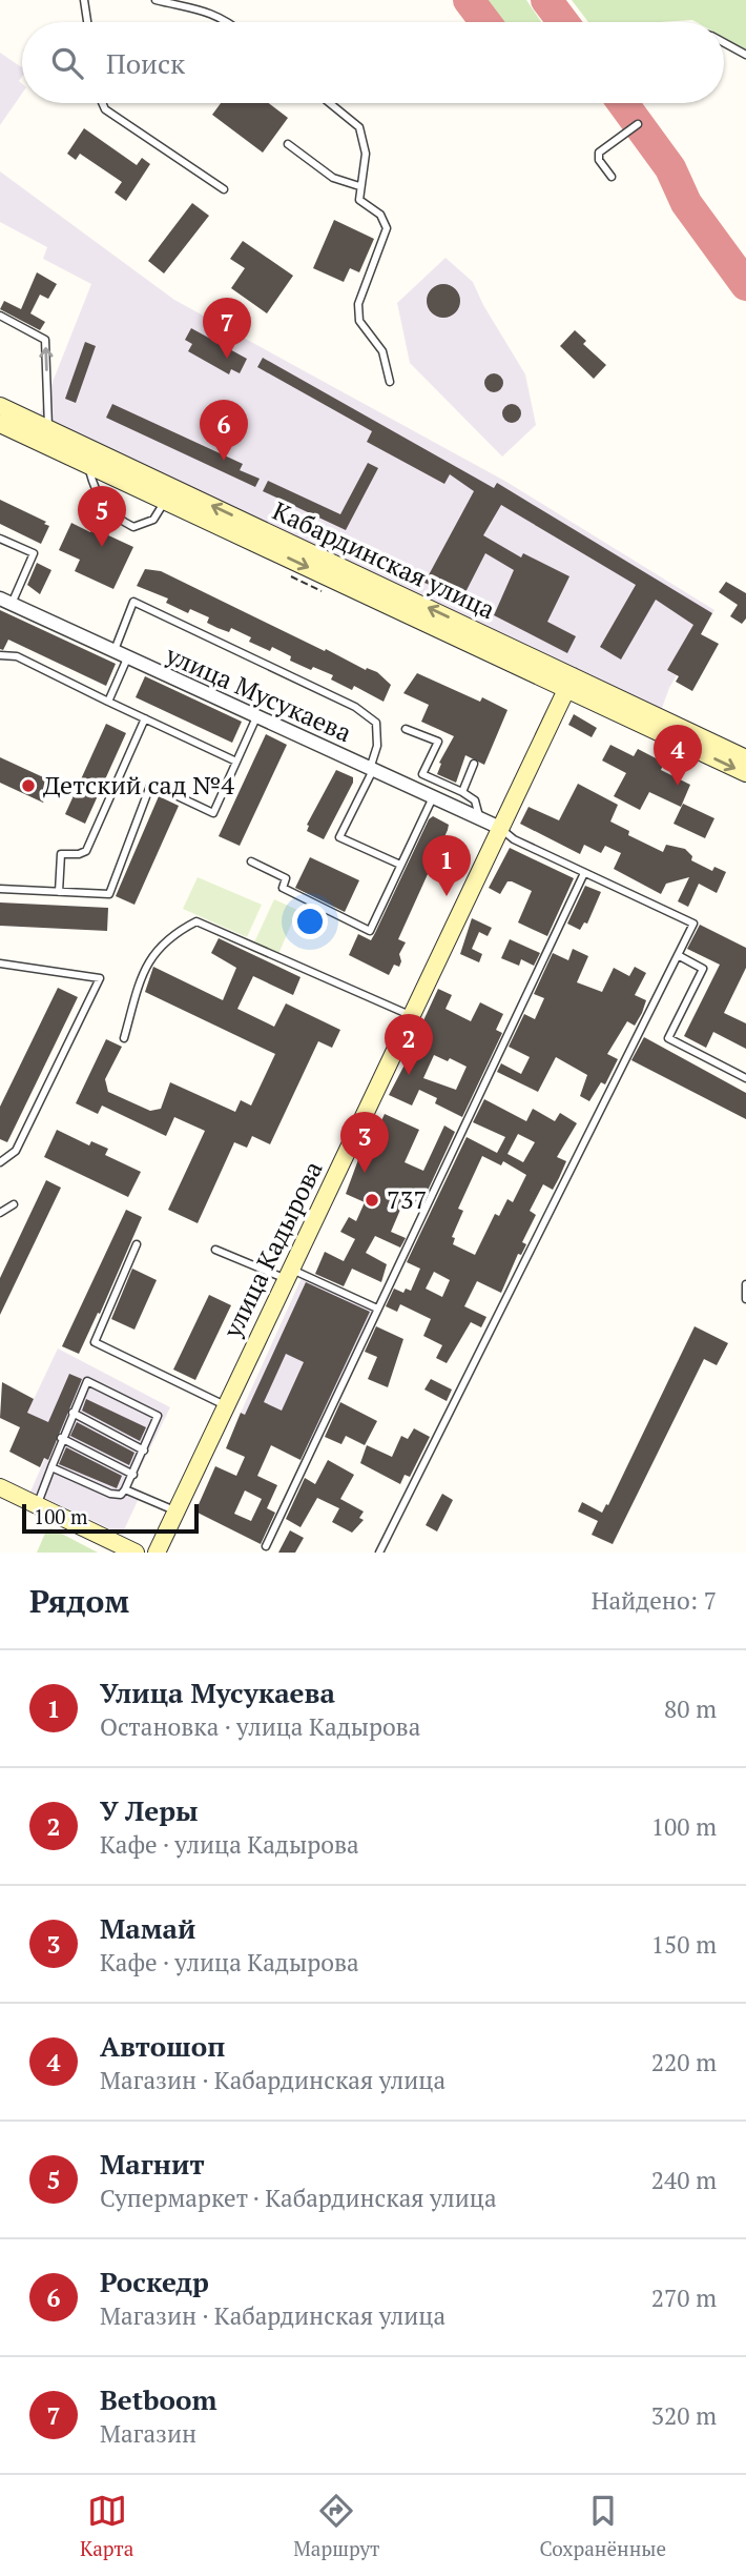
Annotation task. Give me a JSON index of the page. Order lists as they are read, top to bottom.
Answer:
{
  "streets": {
    "main road": ["Кабардинская улица", "улица Кадырова"],
    "street": ["улица Мусукаева"]
  },
  "crossings": [
    ["Кабардинская улица", "улица Кадырова"],
    ["улица Мусукаева", "улица Кадырова"]
  ],
  "places": ["Детский сад №4", "737"],
  "scale_bar": "100 m",
  "page": {
    "search": "Поиск",
    "pins": [
      "7",
      "6",
      "5",
      "4",
      "1",
      "2",
      "3"
    ],
    "scale": "100 m",
    "heading": ["Рядом", "Найдено: 7"],
    "list": [
      {
        "mark": "1",
        "name": "Улица Мусукаева",
        "note": "Остановка · улица Кадырова",
        "value": "80 m"
      },
      {
        "mark": "2",
        "name": "У Леры",
        "note": "Кафе · улица Кадырова",
        "value": "100 m"
      },
      {
        "mark": "3",
        "name": "Мамай",
        "note": "Кафе · улица Кадырова",
        "value": "150 m"
      },
      {
        "mark": "4",
        "name": "Автошоп",
        "note": "Магазин · Кабардинская улица",
        "value": "220 m"
      },
      {
        "mark": "5",
        "name": "Магнит",
        "note": "Супермаркет · Кабардинская улица",
        "value": "240 m"
      },
      {
        "mark": "6",
        "name": "Роскедр",
        "note": "Магазин · Кабардинская улица",
        "value": "270 m"
      },
      {
        "mark": "7",
        "name": "Betboom",
        "note": "Магазин",
        "value": "320 m"
      }
    ],
    "nav": ["Карта", "Маршрут", "Сохранённые"]
  }
}
